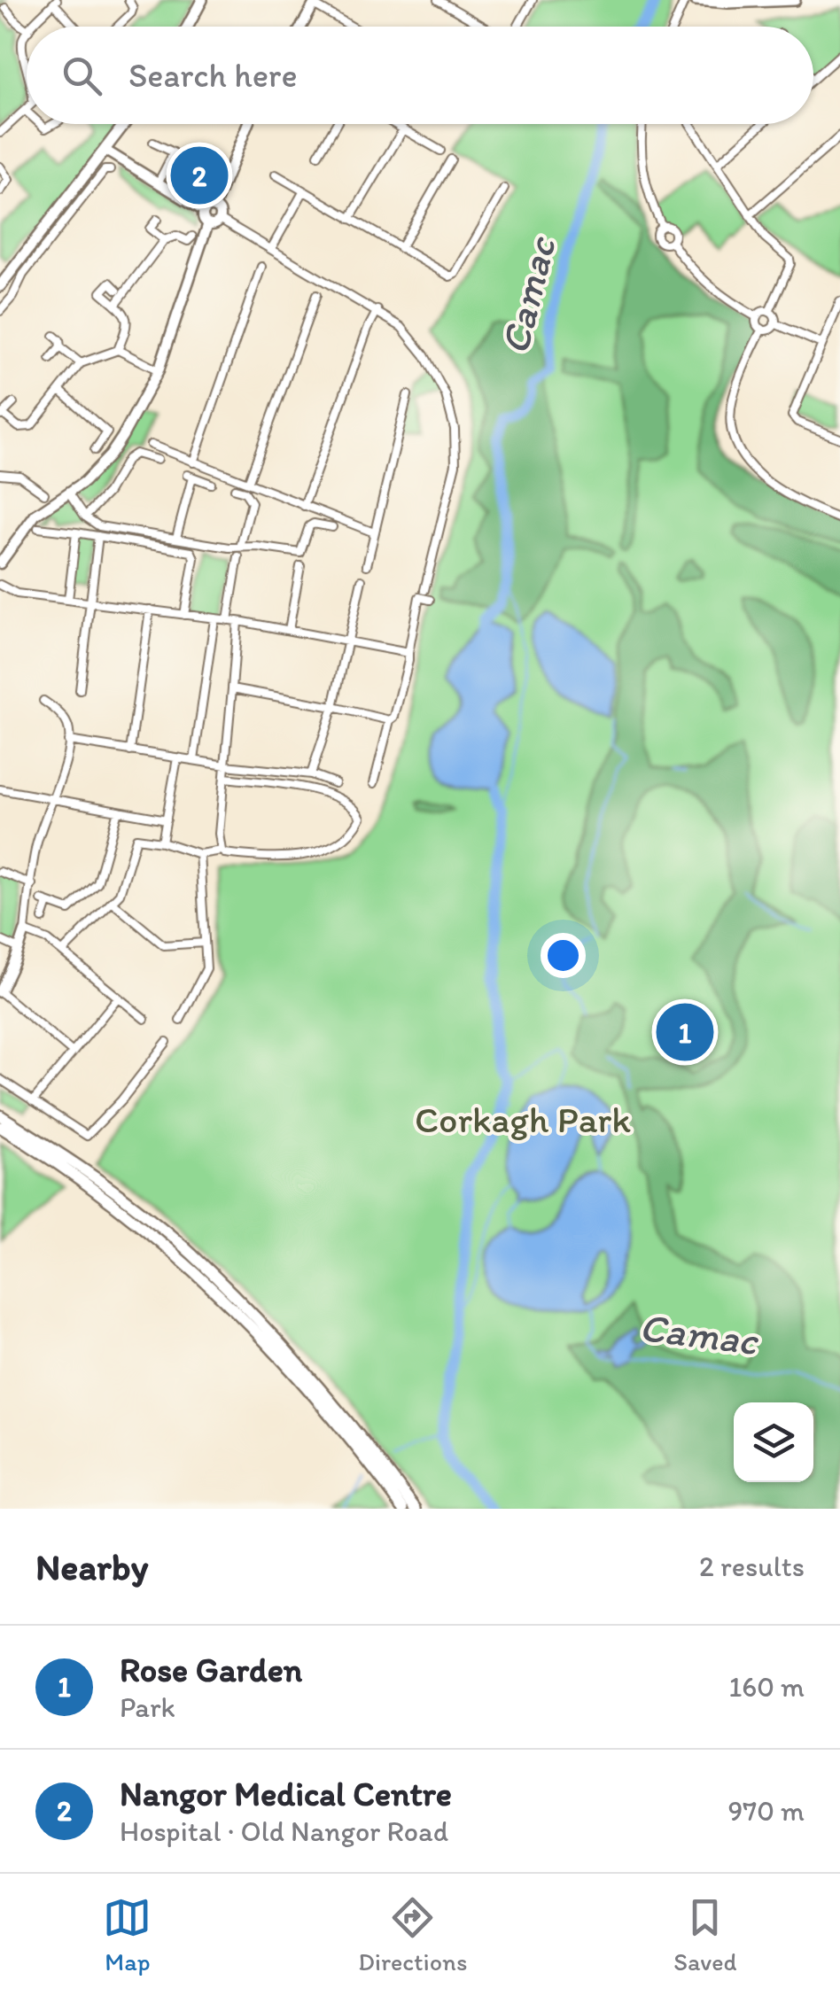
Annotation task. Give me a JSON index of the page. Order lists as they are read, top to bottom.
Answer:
{
  "water": ["Camac"],
  "parks": ["Corkagh Park"],
  "page": {
    "search": "Search here",
    "pins": ["2", "1"],
    "heading": ["Nearby", "2 results"],
    "list": [
      {
        "mark": "1",
        "name": "Rose Garden",
        "note": "Park",
        "value": "160 m"
      },
      {
        "mark": "2",
        "name": "Nangor Medical Centre",
        "note": "Hospital · Old Nangor Road",
        "value": "970 m"
      }
    ],
    "nav": ["Map", "Directions", "Saved"]
  }
}
